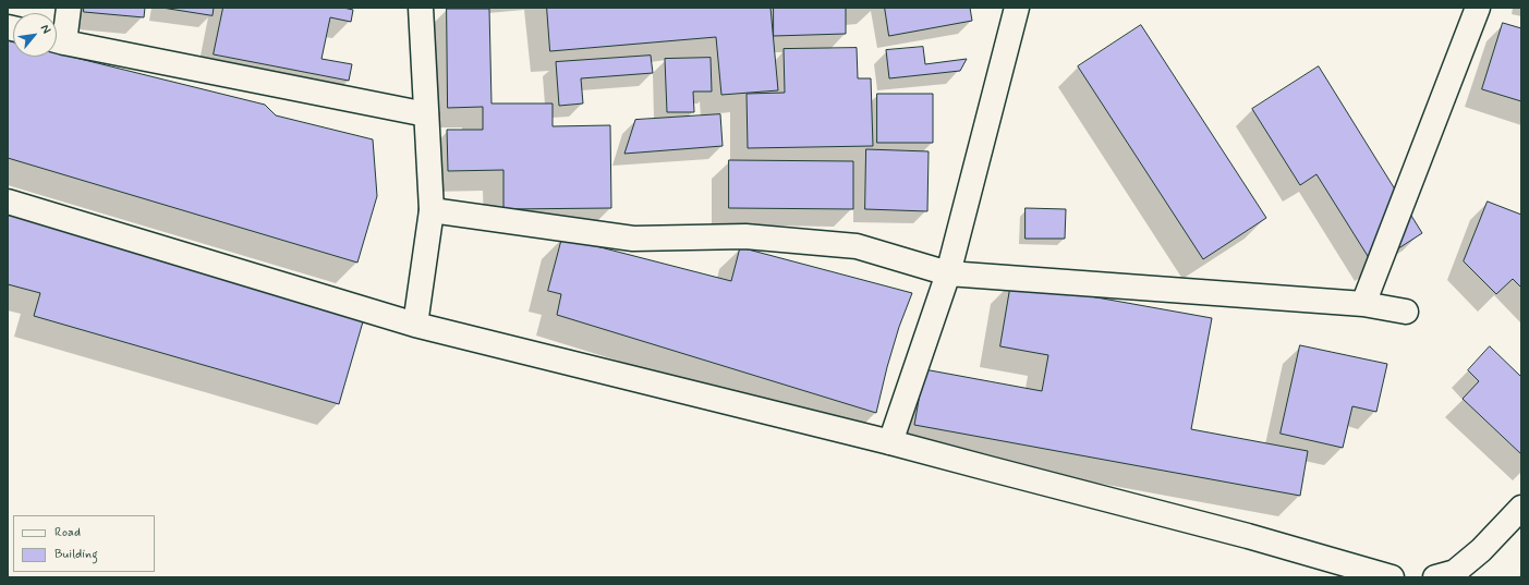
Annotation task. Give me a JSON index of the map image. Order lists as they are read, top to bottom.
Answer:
{
  "legend": ["Road", "Building"],
  "north": "top right"
}
